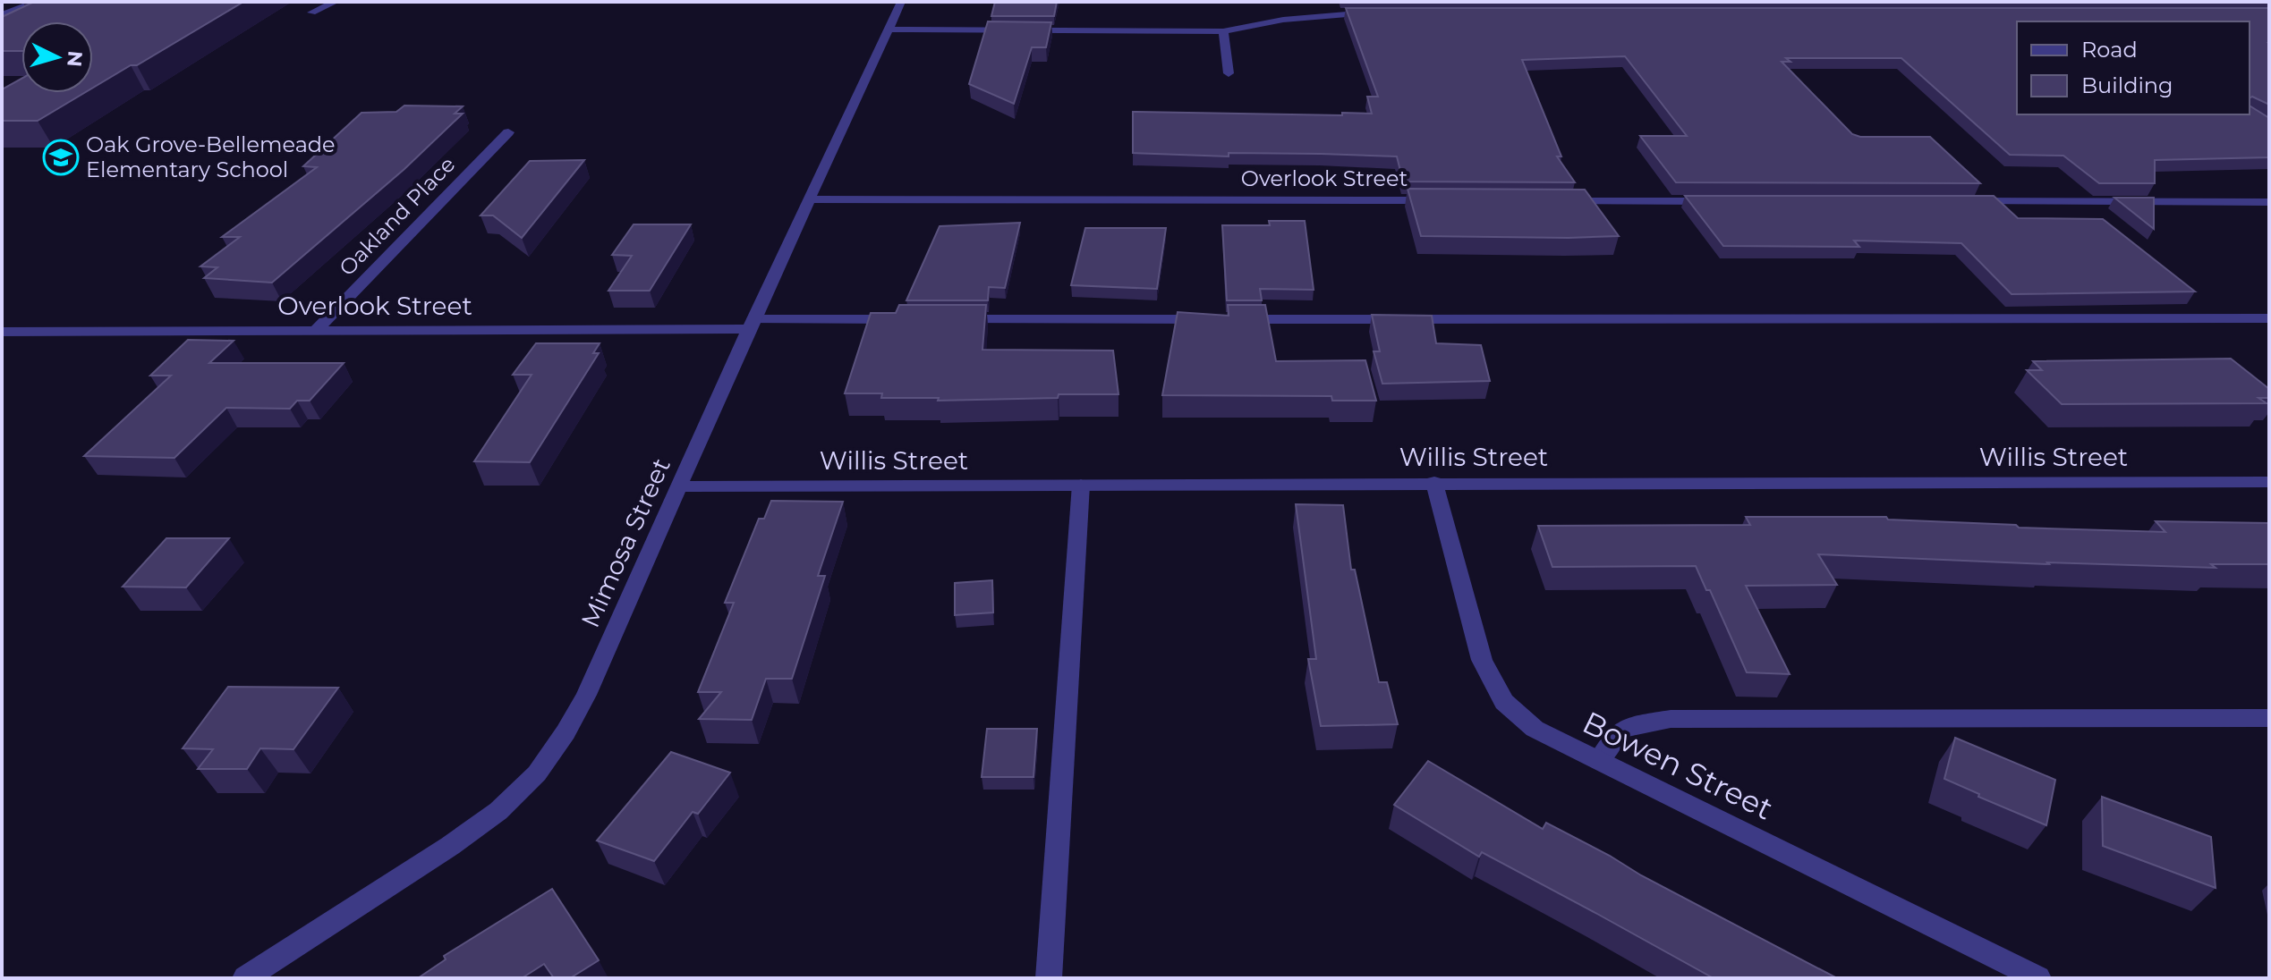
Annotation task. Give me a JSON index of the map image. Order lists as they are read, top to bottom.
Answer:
{
  "streets": {
    "street": [
      "Overlook Street",
      "Oakland Place",
      "Willis Street",
      "Mimosa Street",
      "Bowen Street"
    ]
  },
  "crossings": [
    ["Overlook Street", "Oakland Place"],
    ["Overlook Street", "Mimosa Street"],
    ["Willis Street", "Mimosa Street"],
    ["Willis Street", "Bowen Street"]
  ],
  "places": {
    "school or university": ["Oak Grove-Bellemeade Elementary School"]
  },
  "legend": ["Road", "Building"],
  "north": "right"
}
